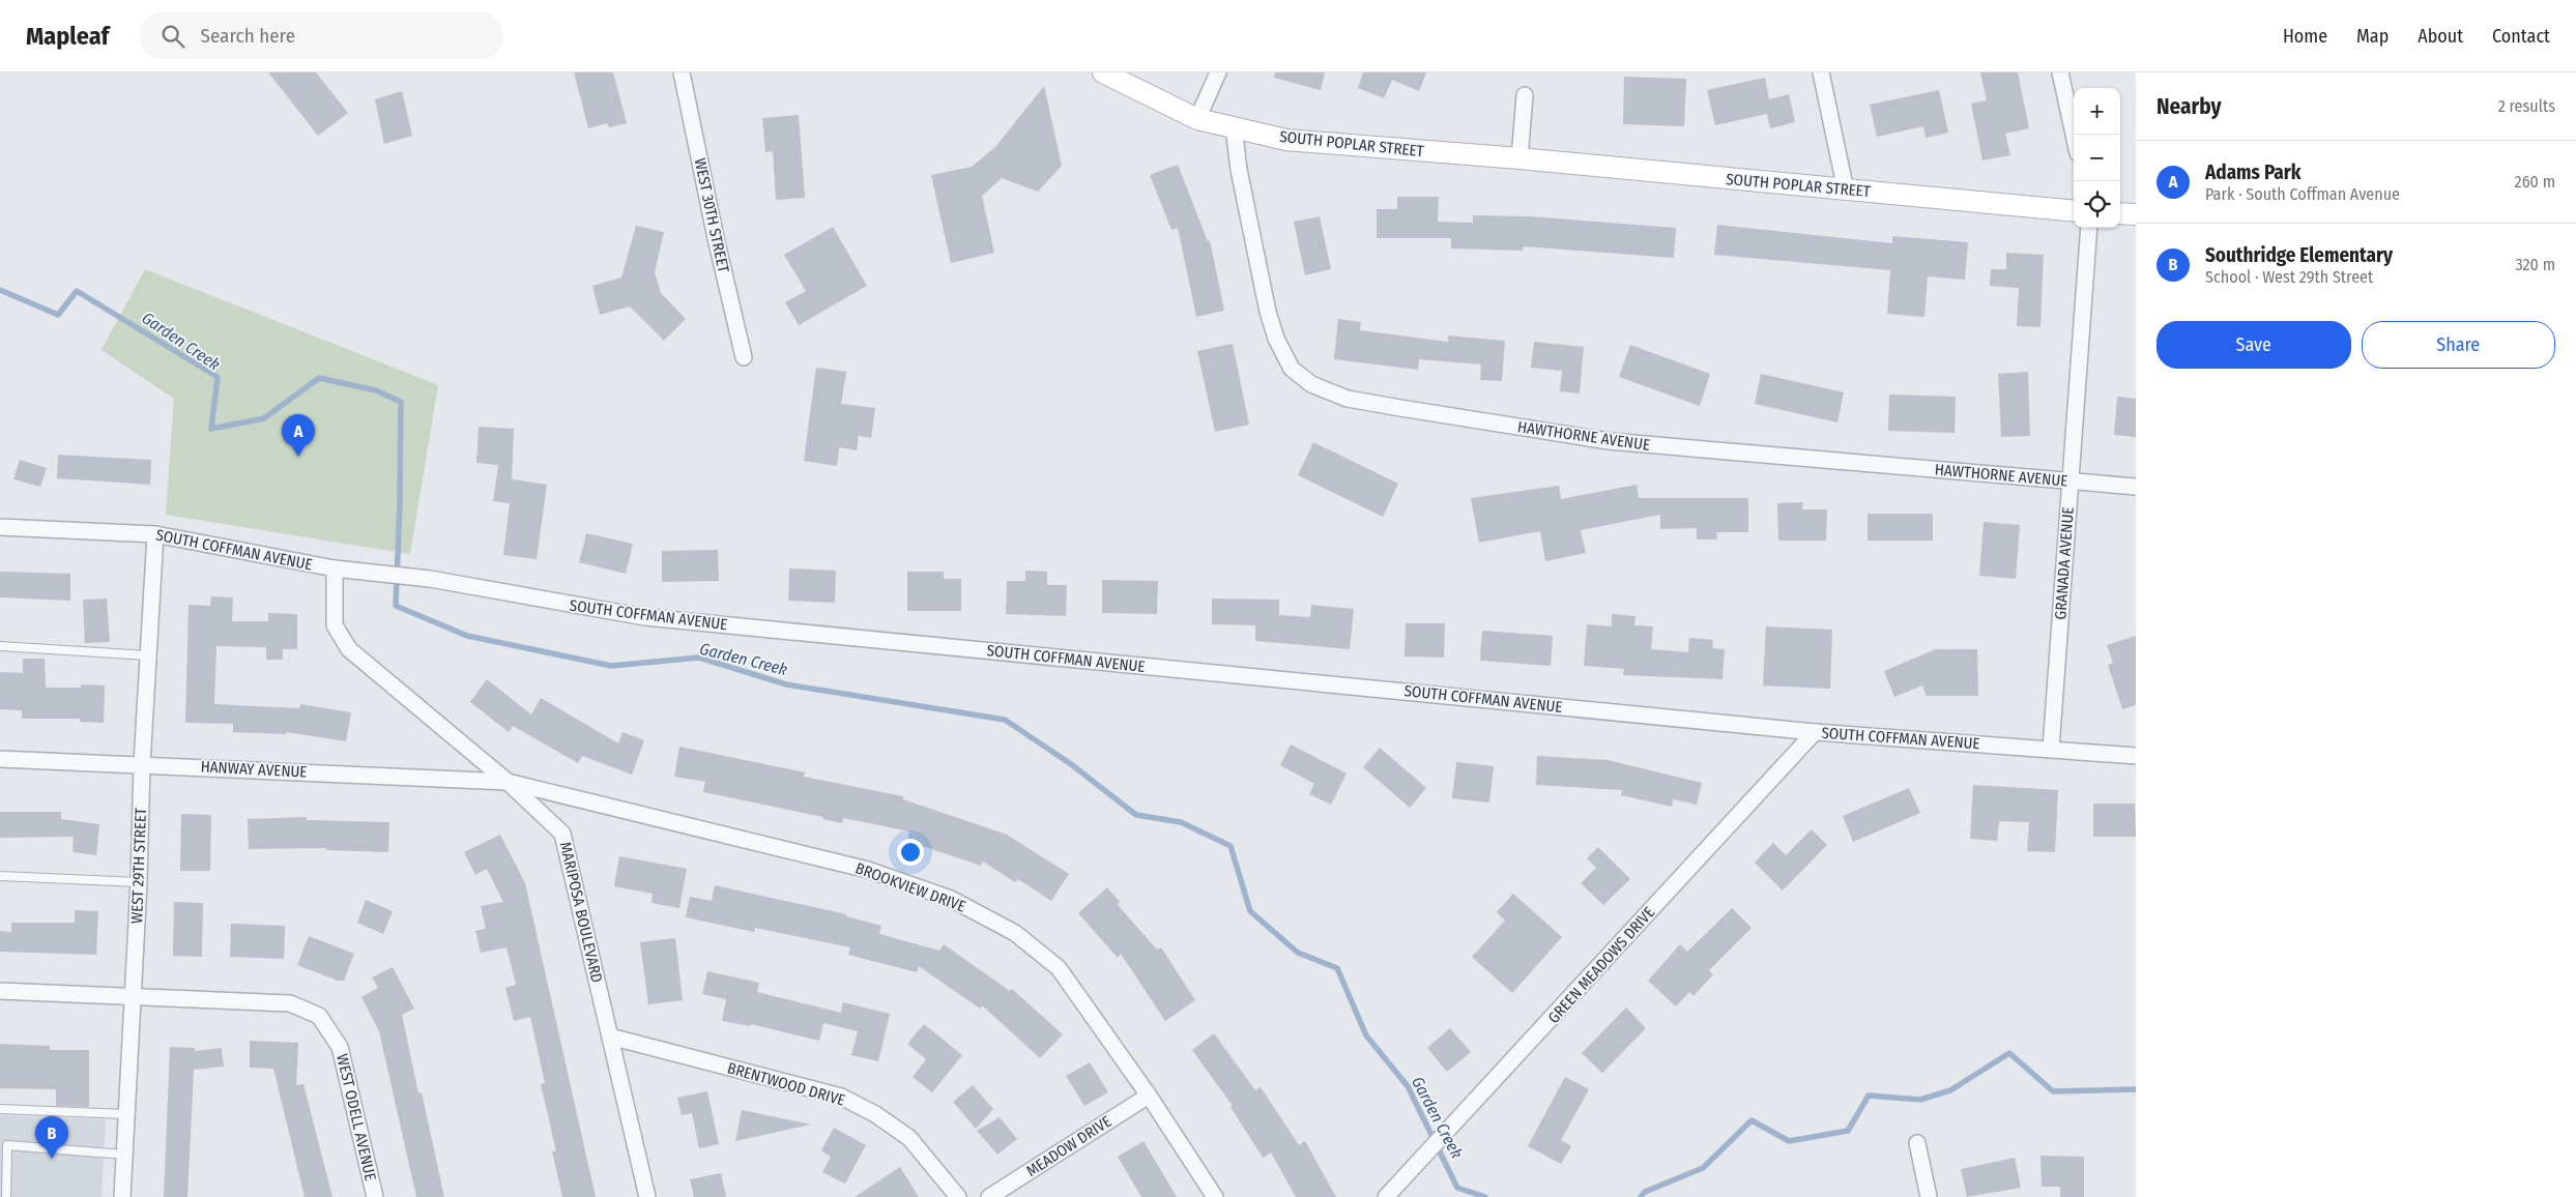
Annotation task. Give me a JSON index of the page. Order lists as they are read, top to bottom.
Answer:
{
  "streets": {
    "main road": ["SOUTH POPLAR STREET"],
    "street": [
      "WEST 30TH STREET",
      "HAWTHORNE AVENUE",
      "SOUTH COFFMAN AVENUE",
      "GRANADA AVENUE",
      "HANWAY AVENUE",
      "WEST 29TH STREET",
      "BROOKVIEW DRIVE",
      "MARIPOSA BOULEVARD",
      "GREEN MEADOWS DRIVE",
      "BRENTWOOD DRIVE",
      "WEST ODELL AVENUE",
      "MEADOW DRIVE"
    ]
  },
  "crossings": [
    ["SOUTH POPLAR STREET", "HAWTHORNE AVENUE"],
    ["HAWTHORNE AVENUE", "GRANADA AVENUE"],
    ["SOUTH COFFMAN AVENUE", "GRANADA AVENUE"],
    ["SOUTH COFFMAN AVENUE", "WEST 29TH STREET"],
    ["SOUTH COFFMAN AVENUE", "MARIPOSA BOULEVARD"],
    ["SOUTH COFFMAN AVENUE", "GREEN MEADOWS DRIVE"],
    ["HANWAY AVENUE", "WEST 29TH STREET"],
    ["HANWAY AVENUE", "BROOKVIEW DRIVE"],
    ["HANWAY AVENUE", "MARIPOSA BOULEVARD"],
    ["WEST 29TH STREET", "WEST ODELL AVENUE"],
    ["BROOKVIEW DRIVE", "MARIPOSA BOULEVARD"],
    ["BROOKVIEW DRIVE", "MEADOW DRIVE"],
    ["MARIPOSA BOULEVARD", "BRENTWOOD DRIVE"]
  ],
  "water": ["Garden Creek"],
  "page": {
    "header": "Mapleaf",
    "search": "Search here",
    "nav": [
      "Home",
      "Map",
      "About",
      "Contact"
    ],
    "heading": ["Nearby", "2 results"],
    "map_buttons": ["+", "−"],
    "list": [
      {
        "mark": "A",
        "name": "Adams Park",
        "note": "Park · South Coffman Avenue",
        "value": "260 m"
      },
      {
        "mark": "B",
        "name": "Southridge Elementary",
        "note": "School · West 29th Street",
        "value": "320 m"
      }
    ],
    "buttons": ["Save", "Share"],
    "pins": ["A", "B"]
  }
}
